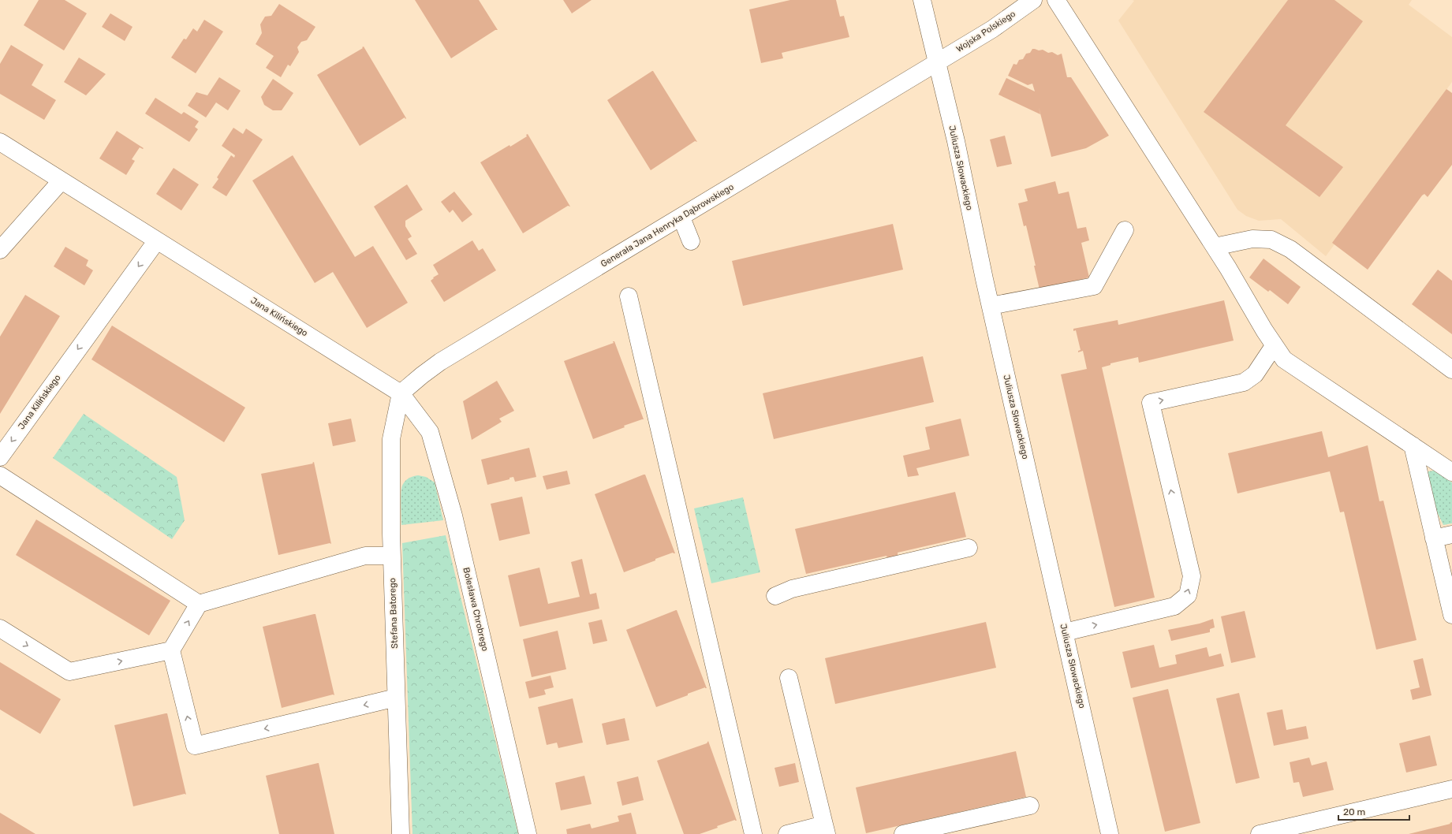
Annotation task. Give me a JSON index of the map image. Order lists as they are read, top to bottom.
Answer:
{
  "streets": {
    "street": [
      "Wojska Polskiego",
      "Juliusza Słowackiego",
      "Generała Jana Henryka Dąbrowskiego",
      "Jana Kilińskiego",
      "Bolesława Chrobrego",
      "Stefana Batorego"
    ]
  },
  "crossings": [
    ["Wojska Polskiego", "Juliusza Słowackiego"],
    ["Wojska Polskiego", "Generała Jana Henryka Dąbrowskiego"],
    ["Juliusza Słowackiego", "Generała Jana Henryka Dąbrowskiego"],
    ["Generała Jana Henryka Dąbrowskiego", "Jana Kilińskiego"],
    ["Generała Jana Henryka Dąbrowskiego", "Bolesława Chrobrego"],
    ["Generała Jana Henryka Dąbrowskiego", "Stefana Batorego"],
    ["Jana Kilińskiego", "Bolesława Chrobrego"],
    ["Jana Kilińskiego", "Stefana Batorego"],
    ["Bolesława Chrobrego", "Stefana Batorego"]
  ],
  "scale_bar": "20 m"
}
